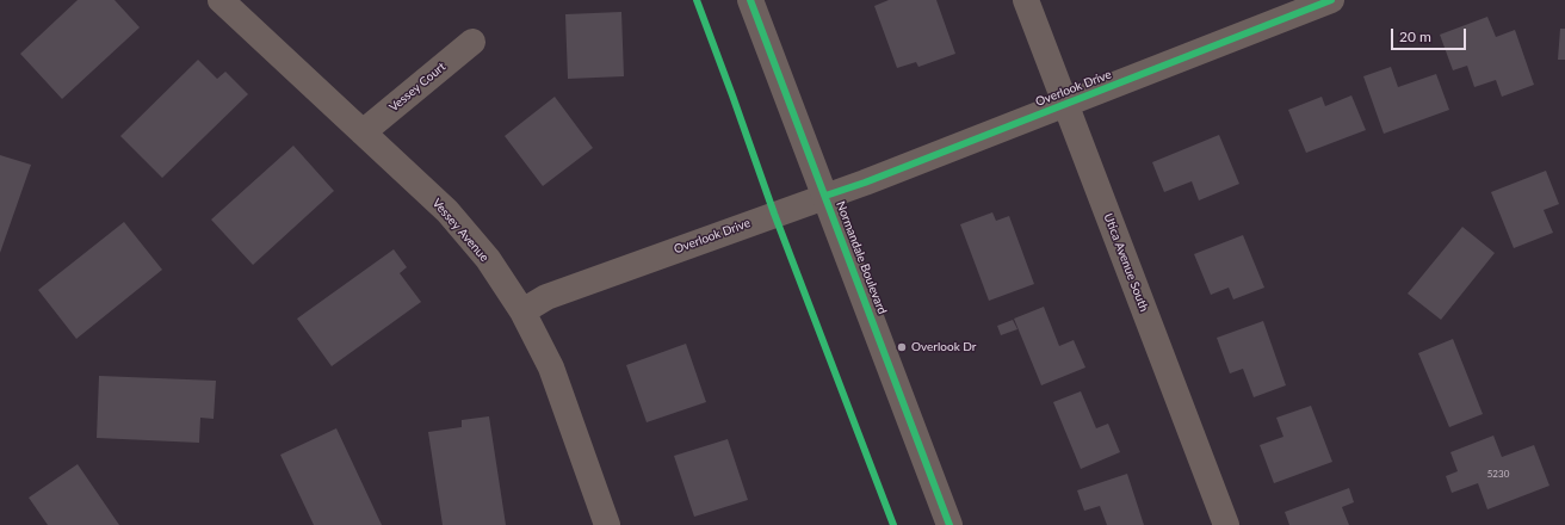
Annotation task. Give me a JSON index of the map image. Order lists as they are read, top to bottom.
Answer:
{
  "streets": {
    "street": [
      "Vessey Court",
      "Overlook Drive",
      "Vessey Avenue",
      "Normandale Boulevard",
      "Utica Avenue South"
    ]
  },
  "crossings": [
    ["Vessey Court", "Vessey Avenue"],
    ["Overlook Drive", "Vessey Avenue"],
    ["Overlook Drive", "Normandale Boulevard"],
    ["Overlook Drive", "Utica Avenue South"]
  ],
  "places": ["Overlook Dr"],
  "house_numbers": ["5230"],
  "scale_bar": "20 m"
}
